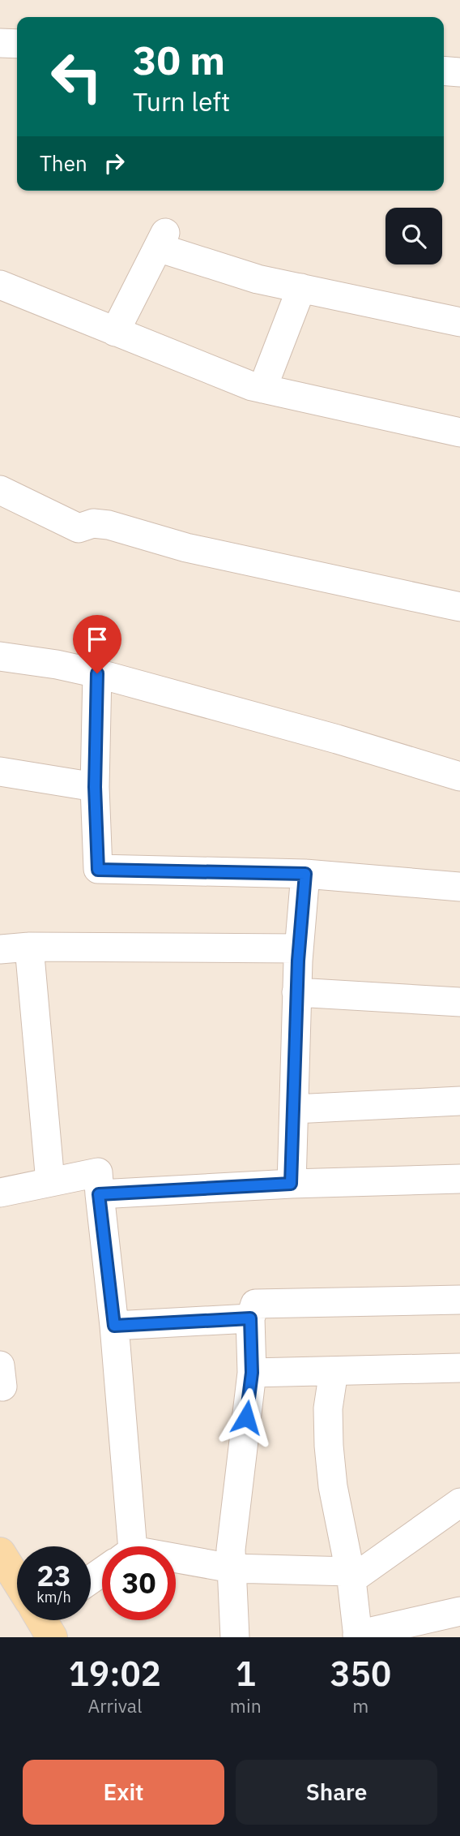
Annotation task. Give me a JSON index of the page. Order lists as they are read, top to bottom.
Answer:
{
  "page": {
    "turn": ["30 m", "Turn left"],
    "then": "Then",
    "speed": "23 km/h",
    "limit": "30",
    "eta": [
      "19:02",
      "Arrival",
      "1",
      "min",
      "350",
      "m"
    ],
    "buttons": ["Exit", "Share"]
  }
}
